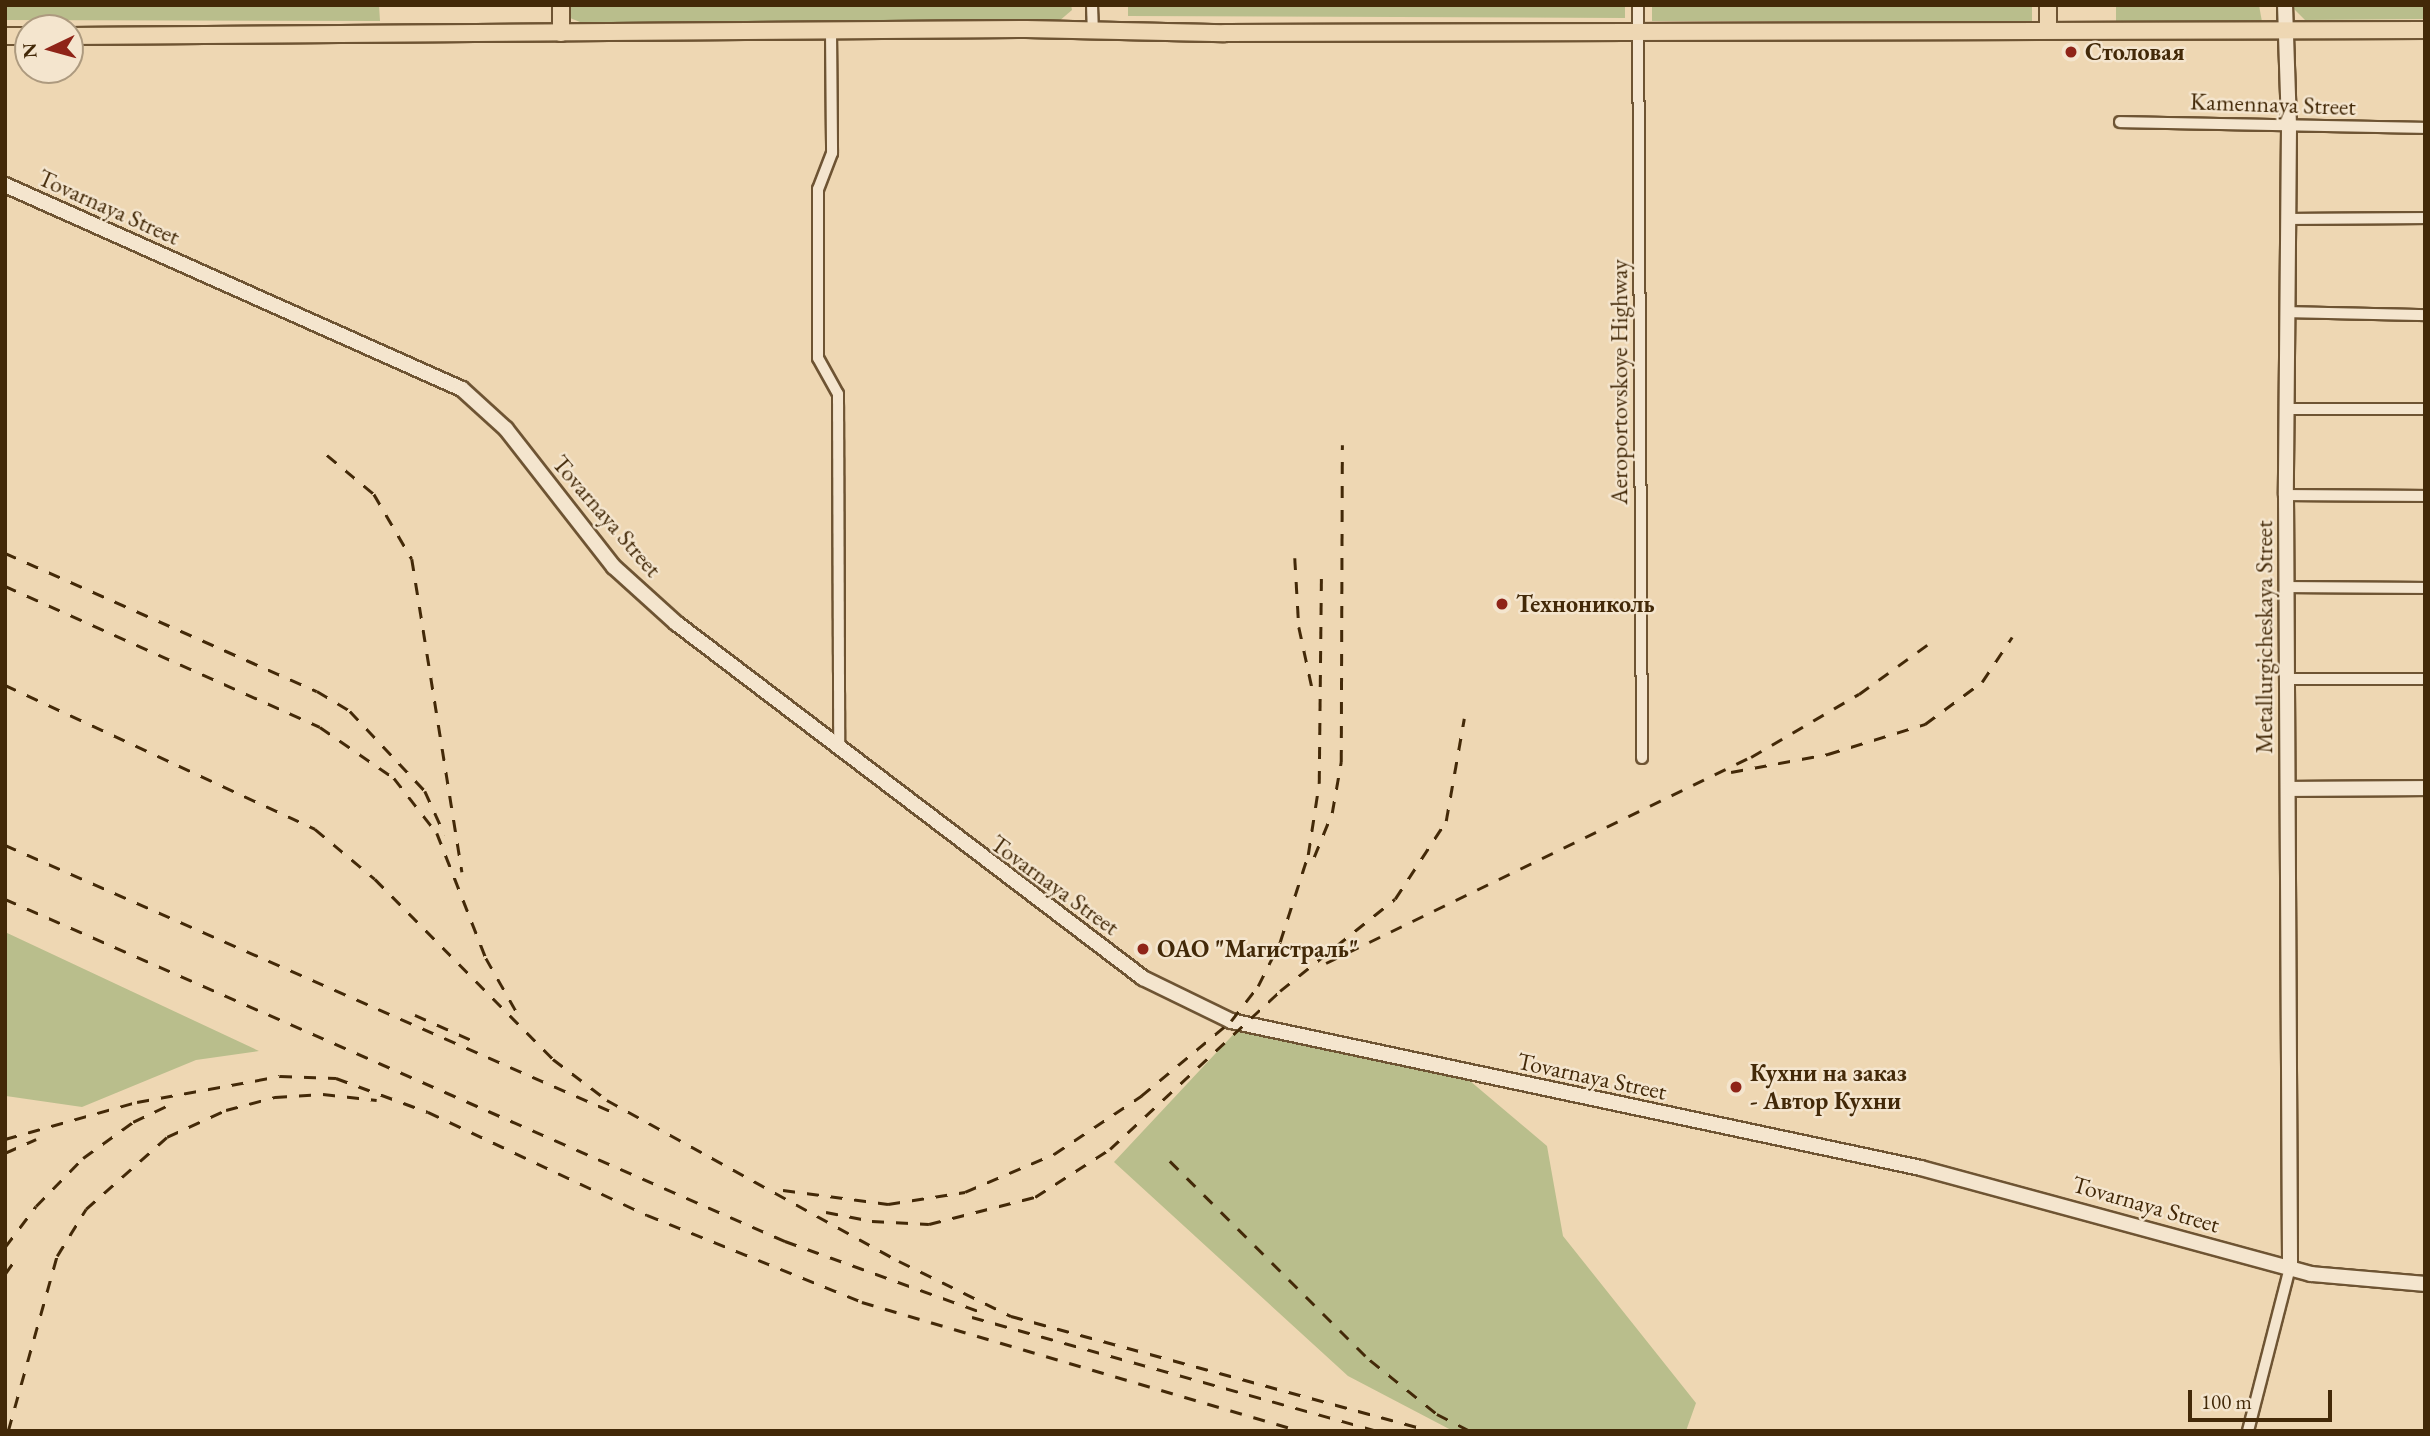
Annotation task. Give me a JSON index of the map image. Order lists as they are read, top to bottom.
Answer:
{
  "streets": {
    "street": [
      "Kamennaya Street",
      "Tovarnaya Street",
      "Aeroportovskoye Highway",
      "Metallurgicheskaya Street"
    ]
  },
  "crossings": [
    ["Kamennaya Street", "Metallurgicheskaya Street"],
    ["Tovarnaya Street", "Metallurgicheskaya Street"]
  ],
  "places": [
    "Столовая",
    "Технониколь",
    "ОАО \"Магистраль\"",
    "Кухни на заказ - Автор Кухни"
  ],
  "scale_bar": "100 m",
  "north": "left"
}
